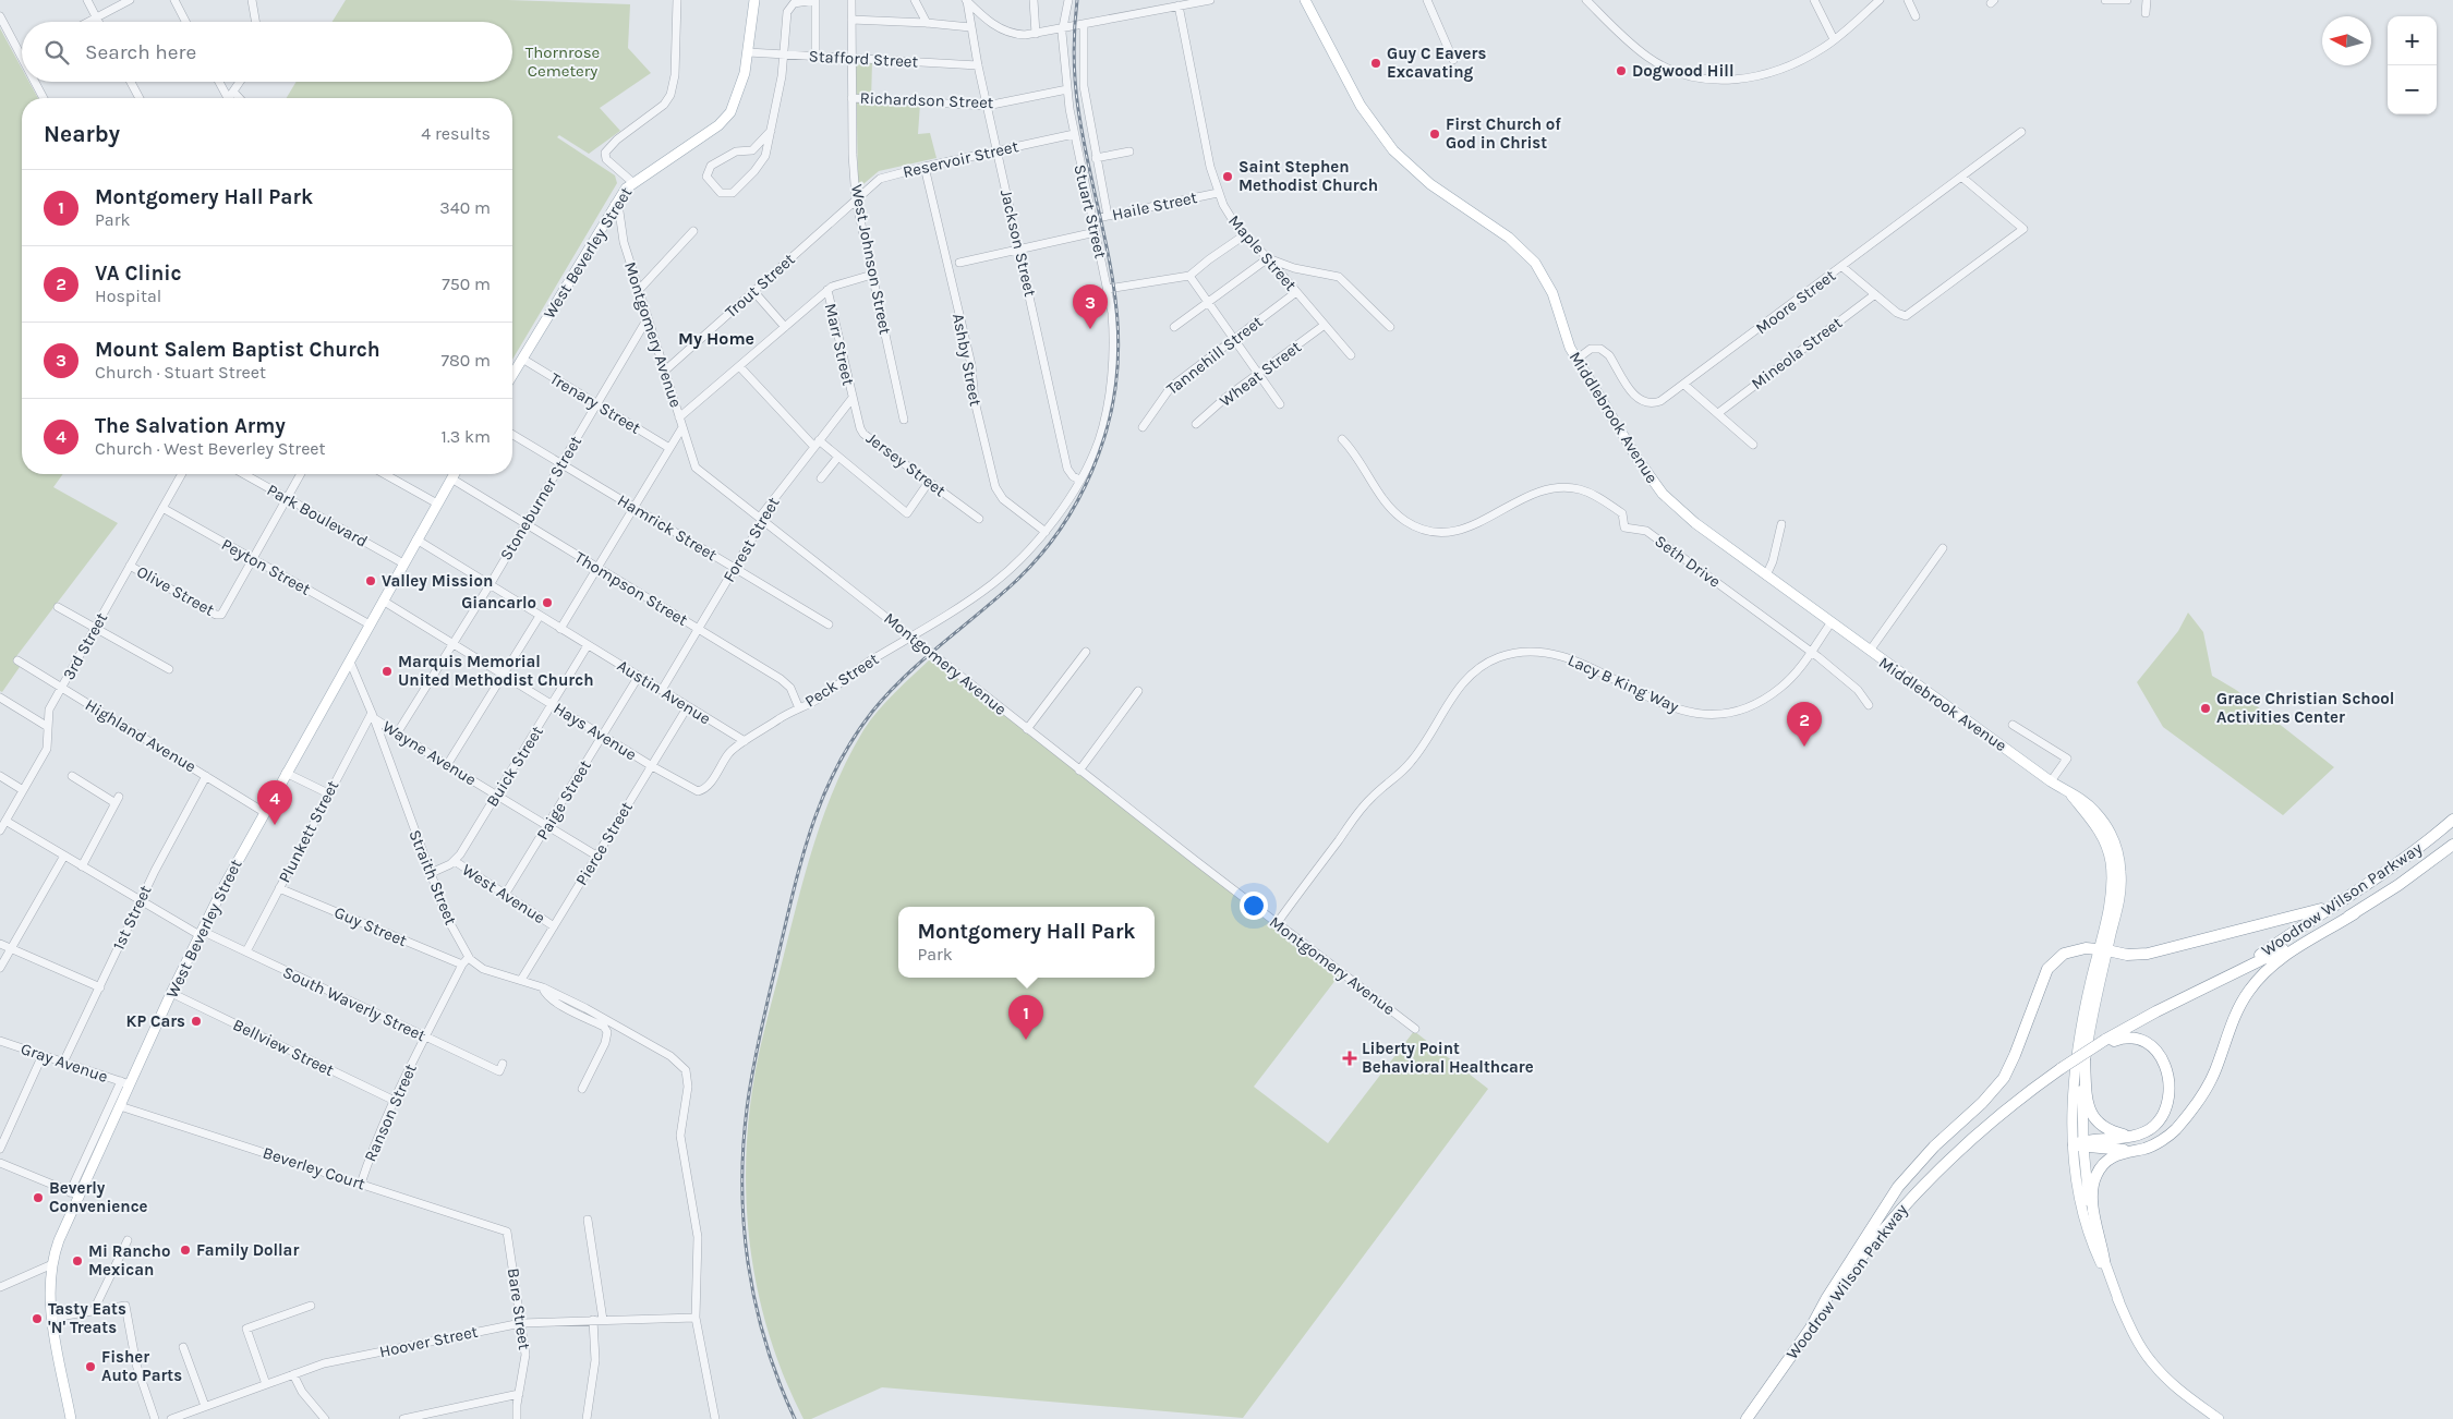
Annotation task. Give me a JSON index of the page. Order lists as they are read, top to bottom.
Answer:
{
  "streets": {
    "highway": ["Woodrow Wilson Parkway"],
    "main road": ["West Beverley Street", "Middlebrook Avenue"],
    "street": [
      "Stafford Street",
      "Richardson Street",
      "Reservoir Street",
      "Haile Street",
      "Stuart Street",
      "Jackson Street",
      "Maple Street",
      "West Johnson Street",
      "Trout Street",
      "Moore Street",
      "Montgomery Avenue",
      "Marr Street",
      "Mineola Street",
      "Tannehill Street",
      "Ashby Street",
      "Wheat Street",
      "Trenary Street",
      "Jersey Street",
      "Stoneburner Street",
      "Park Boulevard",
      "Hamrick Street",
      "Forest Street",
      "Seth Drive",
      "Peyton Street",
      "Thompson Street",
      "Olive Street",
      "3rd Street",
      "Peck Street",
      "Lacy B King Way",
      "Austin Avenue",
      "Hays Avenue",
      "Highland Avenue",
      "Wayne Avenue",
      "Buick Street",
      "Paige Street",
      "Plunkett Street",
      "Pierce Street",
      "Straith Street",
      "West Avenue",
      "1st Street",
      "Guy Street",
      "South Waverly Street",
      "Bellview Street",
      "Gray Avenue",
      "Ranson Street",
      "Beverley Court",
      "Bare Street",
      "Hoover Street"
    ]
  },
  "crossings": [
    ["Stafford Street", "Jackson Street"],
    ["Stafford Street", "West Beverley Street"],
    ["Stafford Street", "West Johnson Street"],
    ["Richardson Street", "Stuart Street"],
    ["Richardson Street", "Jackson Street"],
    ["Richardson Street", "West Johnson Street"],
    ["Reservoir Street", "Stuart Street"],
    ["Reservoir Street", "Jackson Street"],
    ["Reservoir Street", "West Johnson Street"],
    ["Reservoir Street", "Trout Street"],
    ["Reservoir Street", "Ashby Street"],
    ["Haile Street", "Stuart Street"],
    ["Haile Street", "Maple Street"],
    ["Stuart Street", "Jackson Street"],
    ["Stuart Street", "Montgomery Avenue"],
    ["Stuart Street", "Ashby Street"],
    ["Stuart Street", "Peck Street"],
    ["West Beverley Street", "Montgomery Avenue"],
    ["West Beverley Street", "Trenary Street"],
    ["West Beverley Street", "Park Boulevard"],
    ["West Beverley Street", "Peyton Street"],
    ["West Beverley Street", "Thompson Street"],
    ["West Beverley Street", "Austin Avenue"],
    ["West Beverley Street", "Hays Avenue"],
    ["West Beverley Street", "Highland Avenue"],
    ["West Beverley Street", "Straith Street"],
    ["West Beverley Street", "South Waverly Street"],
    ["West Beverley Street", "Bellview Street"],
    ["West Beverley Street", "Gray Avenue"],
    ["West Beverley Street", "Beverley Court"],
    ["Maple Street", "Tannehill Street"],
    ["Maple Street", "Wheat Street"],
    ["West Johnson Street", "Trout Street"],
    ["Trout Street", "Montgomery Avenue"],
    ["Moore Street", "Middlebrook Avenue"],
    ["Montgomery Avenue", "Stoneburner Street"],
    ["Montgomery Avenue", "Forest Street"],
    ["Montgomery Avenue", "Peck Street"],
    ["Montgomery Avenue", "Lacy B King Way"],
    ["Marr Street", "Jersey Street"],
    ["Marr Street", "Forest Street"],
    ["Trenary Street", "Stoneburner Street"],
    ["Middlebrook Avenue", "Lacy B King Way"],
    ["Jersey Street", "Forest Street"],
    ["Stoneburner Street", "Hamrick Street"],
    ["Stoneburner Street", "Thompson Street"],
    ["Stoneburner Street", "Austin Avenue"],
    ["Stoneburner Street", "Hays Avenue"],
    ["Stoneburner Street", "Wayne Avenue"],
    ["Hamrick Street", "Forest Street"],
    ["Forest Street", "Thompson Street"],
    ["Forest Street", "Austin Avenue"],
    ["Seth Drive", "Lacy B King Way"],
    ["Peyton Street", "Olive Street"],
    ["Peyton Street", "3rd Street"],
    ["Thompson Street", "Peck Street"],
    ["Olive Street", "3rd Street"],
    ["3rd Street", "Highland Avenue"],
    ["3rd Street", "South Waverly Street"],
    ["Peck Street", "Austin Avenue"],
    ["Peck Street", "Hays Avenue"],
    ["Austin Avenue", "Buick Street"],
    ["Austin Avenue", "Paige Street"],
    ["Austin Avenue", "Pierce Street"],
    ["Hays Avenue", "Buick Street"],
    ["Hays Avenue", "Paige Street"],
    ["Hays Avenue", "Pierce Street"],
    ["Highland Avenue", "1st Street"],
    ["Wayne Avenue", "Buick Street"],
    ["Wayne Avenue", "Paige Street"],
    ["Wayne Avenue", "Plunkett Street"],
    ["Wayne Avenue", "Pierce Street"],
    ["Wayne Avenue", "Straith Street"],
    ["Buick Street", "Straith Street"],
    ["Buick Street", "West Avenue"],
    ["Paige Street", "West Avenue"],
    ["Plunkett Street", "Straith Street"],
    ["Plunkett Street", "Guy Street"],
    ["Plunkett Street", "South Waverly Street"],
    ["Pierce Street", "Straith Street"],
    ["Pierce Street", "West Avenue"],
    ["Straith Street", "Ranson Street"],
    ["Straith Street", "Hoover Street"],
    ["1st Street", "South Waverly Street"],
    ["1st Street", "Gray Avenue"],
    ["Guy Street", "Ranson Street"],
    ["South Waverly Street", "Ranson Street"],
    ["Bellview Street", "Ranson Street"],
    ["Ranson Street", "Beverley Court"],
    ["Beverley Court", "Bare Street"],
    ["Bare Street", "Hoover Street"]
  ],
  "districts": ["My Home"],
  "parks": ["Thornrose Cemetery"],
  "places": {
    "other": [
      "Guy C Eavers Excavating",
      "Dogwood Hill",
      "First Church of God in Christ",
      "Saint Stephen Methodist Church",
      "Valley Mission",
      "Giancarlo",
      "Marquis Memorial United Methodist Church",
      "Grace Christian School Activities Center",
      "KP Cars",
      "Beverly Convenience",
      "Family Dollar",
      "Mi Rancho Mexican",
      "Tasty Eats 'N' Treats",
      "Fisher Auto Parts"
    ],
    "health": ["Liberty Point Behavioral Healthcare"]
  },
  "north": "left",
  "page": {
    "map_buttons": ["+", "−"],
    "search": "Search here",
    "heading": ["Nearby", "4 results"],
    "list": [
      {
        "mark": "1",
        "name": "Montgomery Hall Park",
        "note": "Park",
        "value": "340 m"
      },
      {
        "mark": "2",
        "name": "VA Clinic",
        "note": "Hospital",
        "value": "750 m"
      },
      {
        "mark": "3",
        "name": "Mount Salem Baptist Church",
        "note": "Church · Stuart Street",
        "value": "780 m"
      },
      {
        "mark": "4",
        "name": "The Salvation Army",
        "note": "Church · West Beverley Street",
        "value": "1.3 km"
      }
    ],
    "pins": [
      "3",
      "2",
      "4",
      "1"
    ],
    "popup": ["Montgomery Hall Park", "Park"]
  }
}
